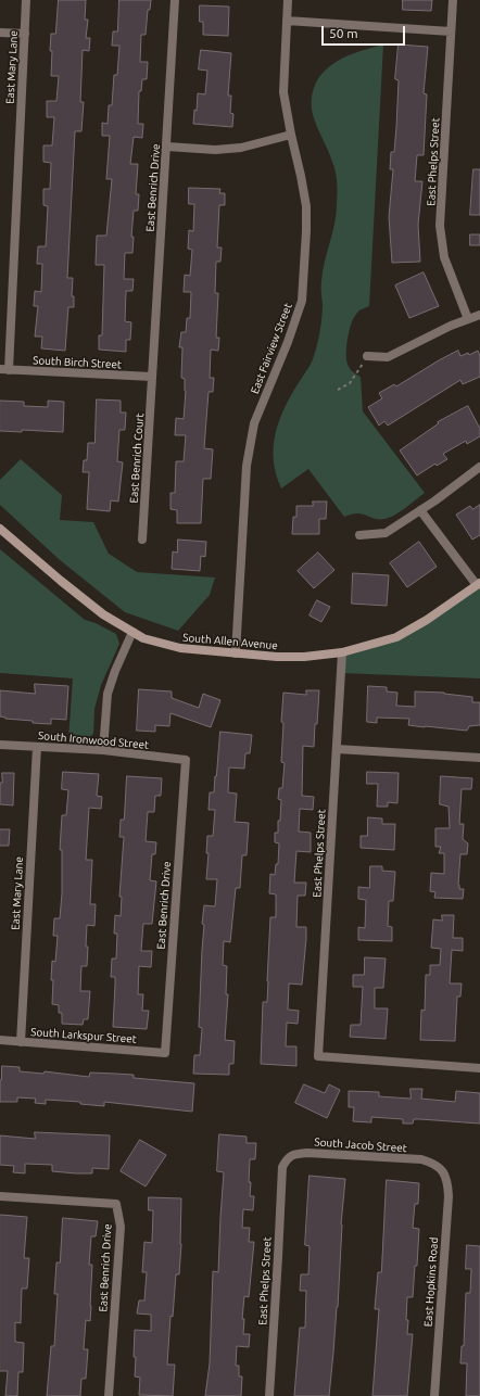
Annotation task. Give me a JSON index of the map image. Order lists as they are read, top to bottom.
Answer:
{
  "streets": {
    "street": [
      "East Mary Lane",
      "East Phelps Street",
      "East Benrich Drive",
      "East Fairview Street",
      "South Birch Street",
      "East Benrich Court",
      "South Allen Avenue",
      "South Ironwood Street",
      "South Larkspur Street",
      "South Jacob Street",
      "East Hopkins Road"
    ]
  },
  "crossings": [
    ["East Mary Lane", "South Birch Street"],
    ["East Mary Lane", "South Ironwood Street"],
    ["East Mary Lane", "South Larkspur Street"],
    ["East Phelps Street", "South Allen Avenue"],
    ["East Phelps Street", "South Jacob Street"],
    ["East Benrich Drive", "South Birch Street"],
    ["East Benrich Drive", "East Benrich Court"],
    ["East Benrich Drive", "South Ironwood Street"],
    ["East Benrich Drive", "South Larkspur Street"],
    ["East Fairview Street", "South Allen Avenue"],
    ["South Birch Street", "East Benrich Court"],
    ["South Jacob Street", "East Hopkins Road"]
  ],
  "scale_bar": "50 m"
}
